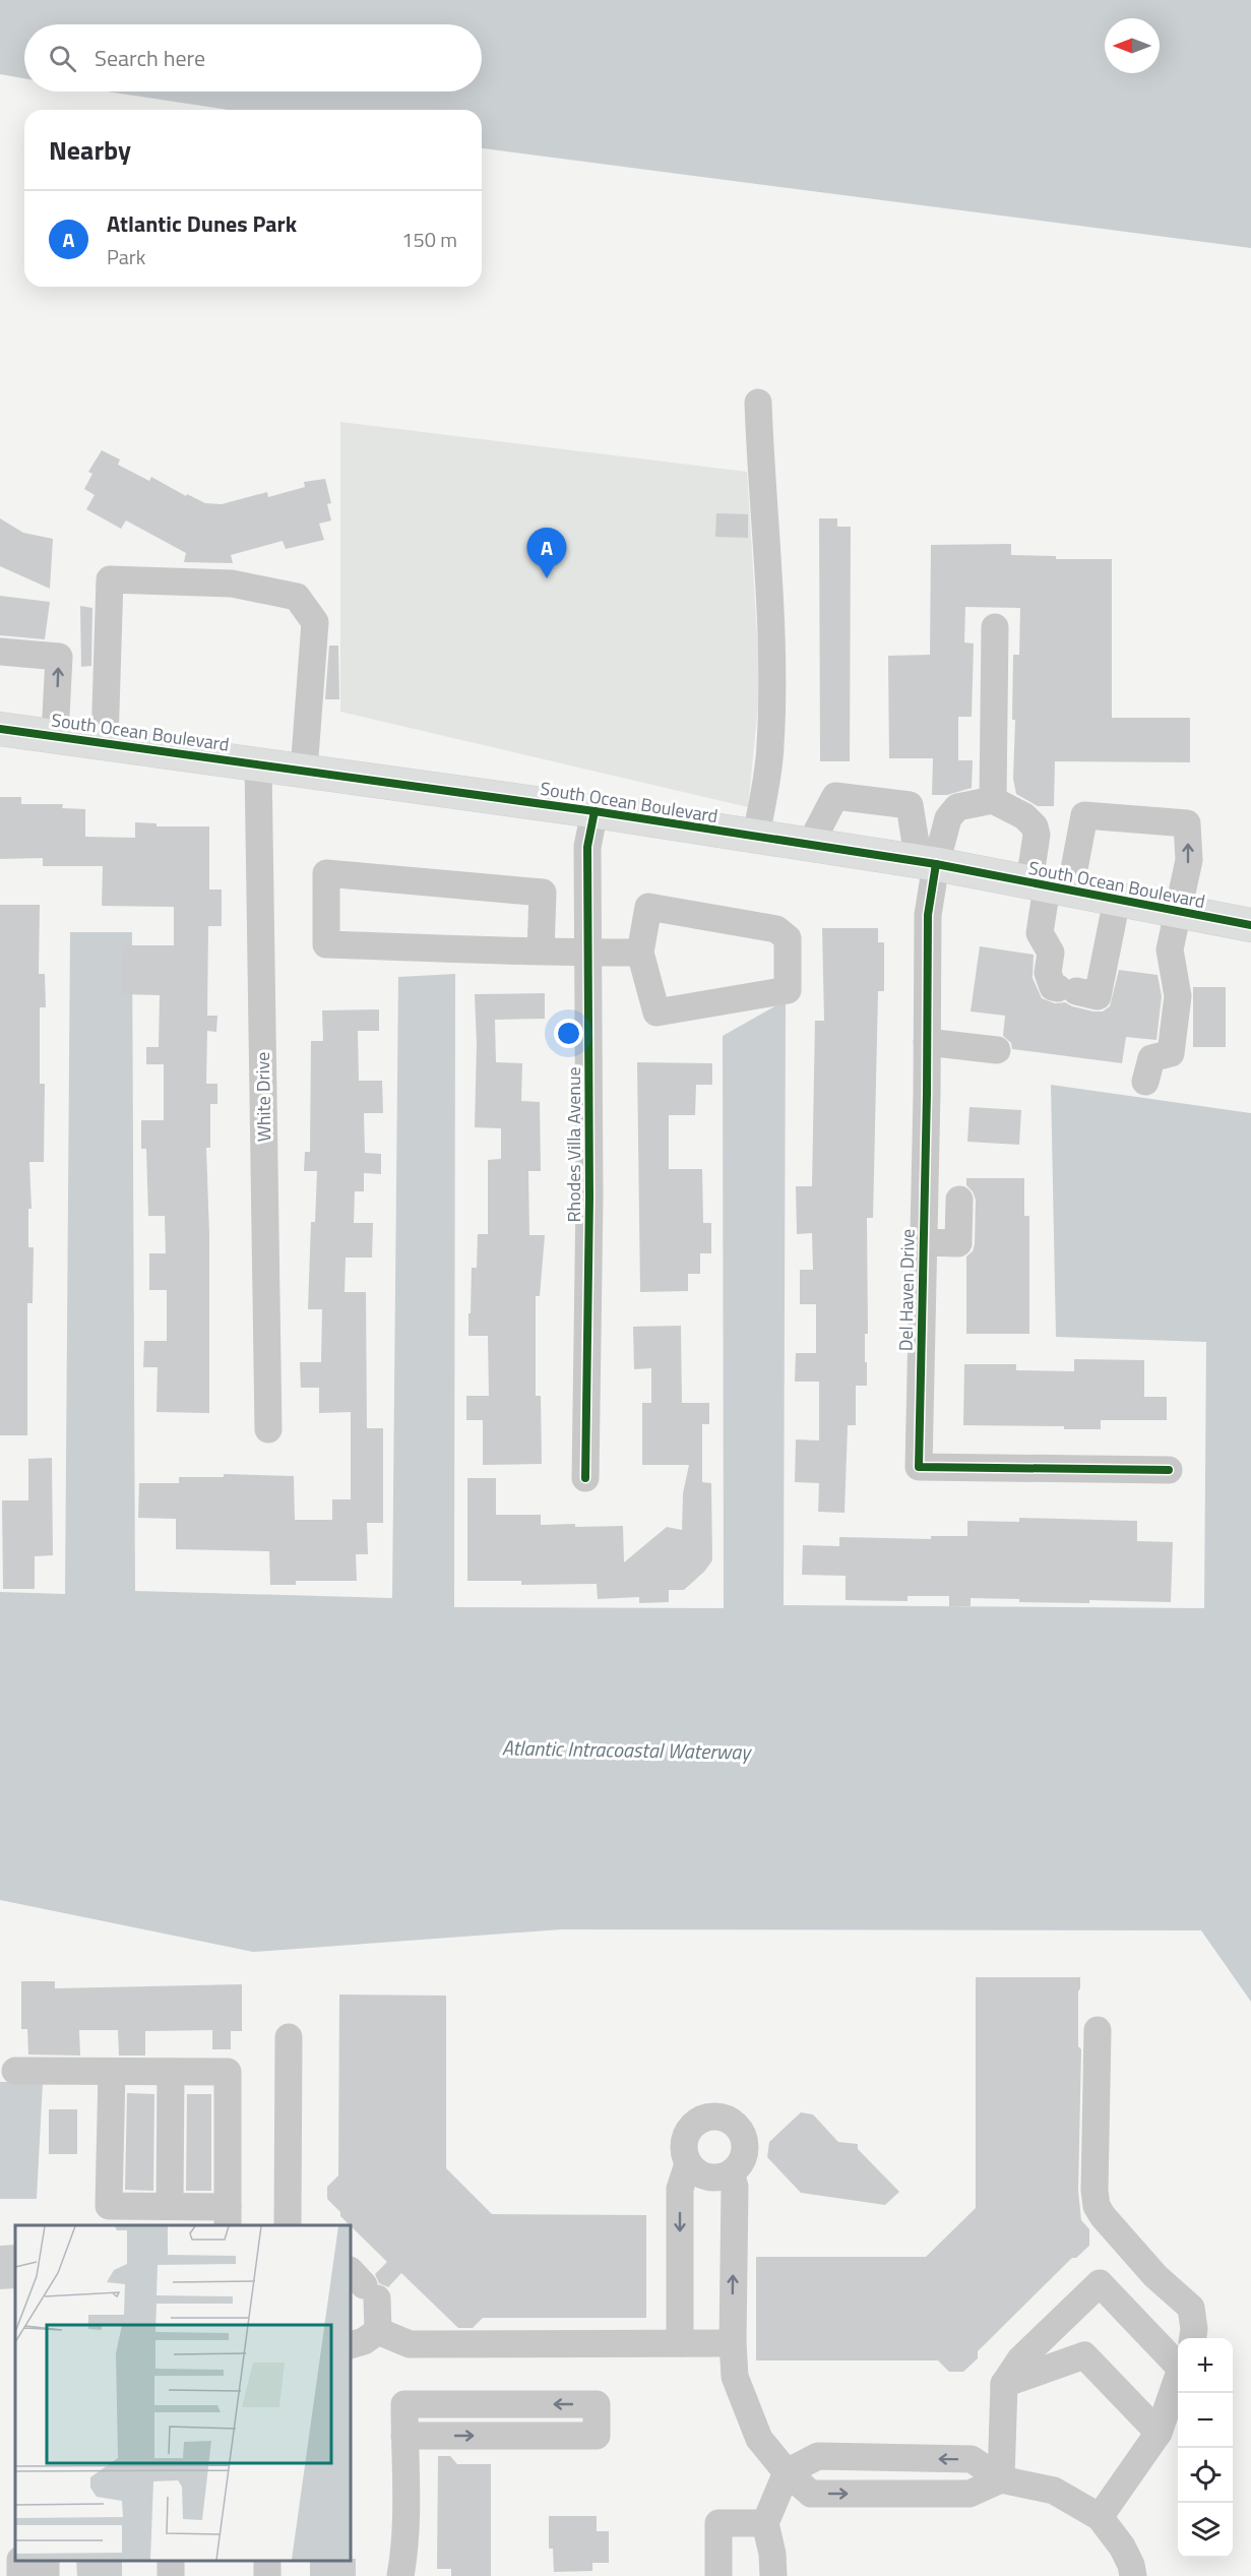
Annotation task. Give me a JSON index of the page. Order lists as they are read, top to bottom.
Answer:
{
  "streets": {
    "main road": ["South Ocean Boulevard"],
    "street": ["White Drive", "Rhodes Villa Avenue", "Del Haven Drive"]
  },
  "crossings": [
    ["South Ocean Boulevard", "White Drive"],
    ["South Ocean Boulevard", "Rhodes Villa Avenue"],
    ["South Ocean Boulevard", "Del Haven Drive"]
  ],
  "water": ["Atlantic Intracoastal Waterway"],
  "north": "left",
  "page": {
    "search": "Search here",
    "heading": "Nearby",
    "list": [
      {
        "mark": "A",
        "name": "Atlantic Dunes Park",
        "note": "Park",
        "value": "150 m"
      }
    ],
    "pins": "A",
    "map_buttons": ["+", "−"]
  }
}
